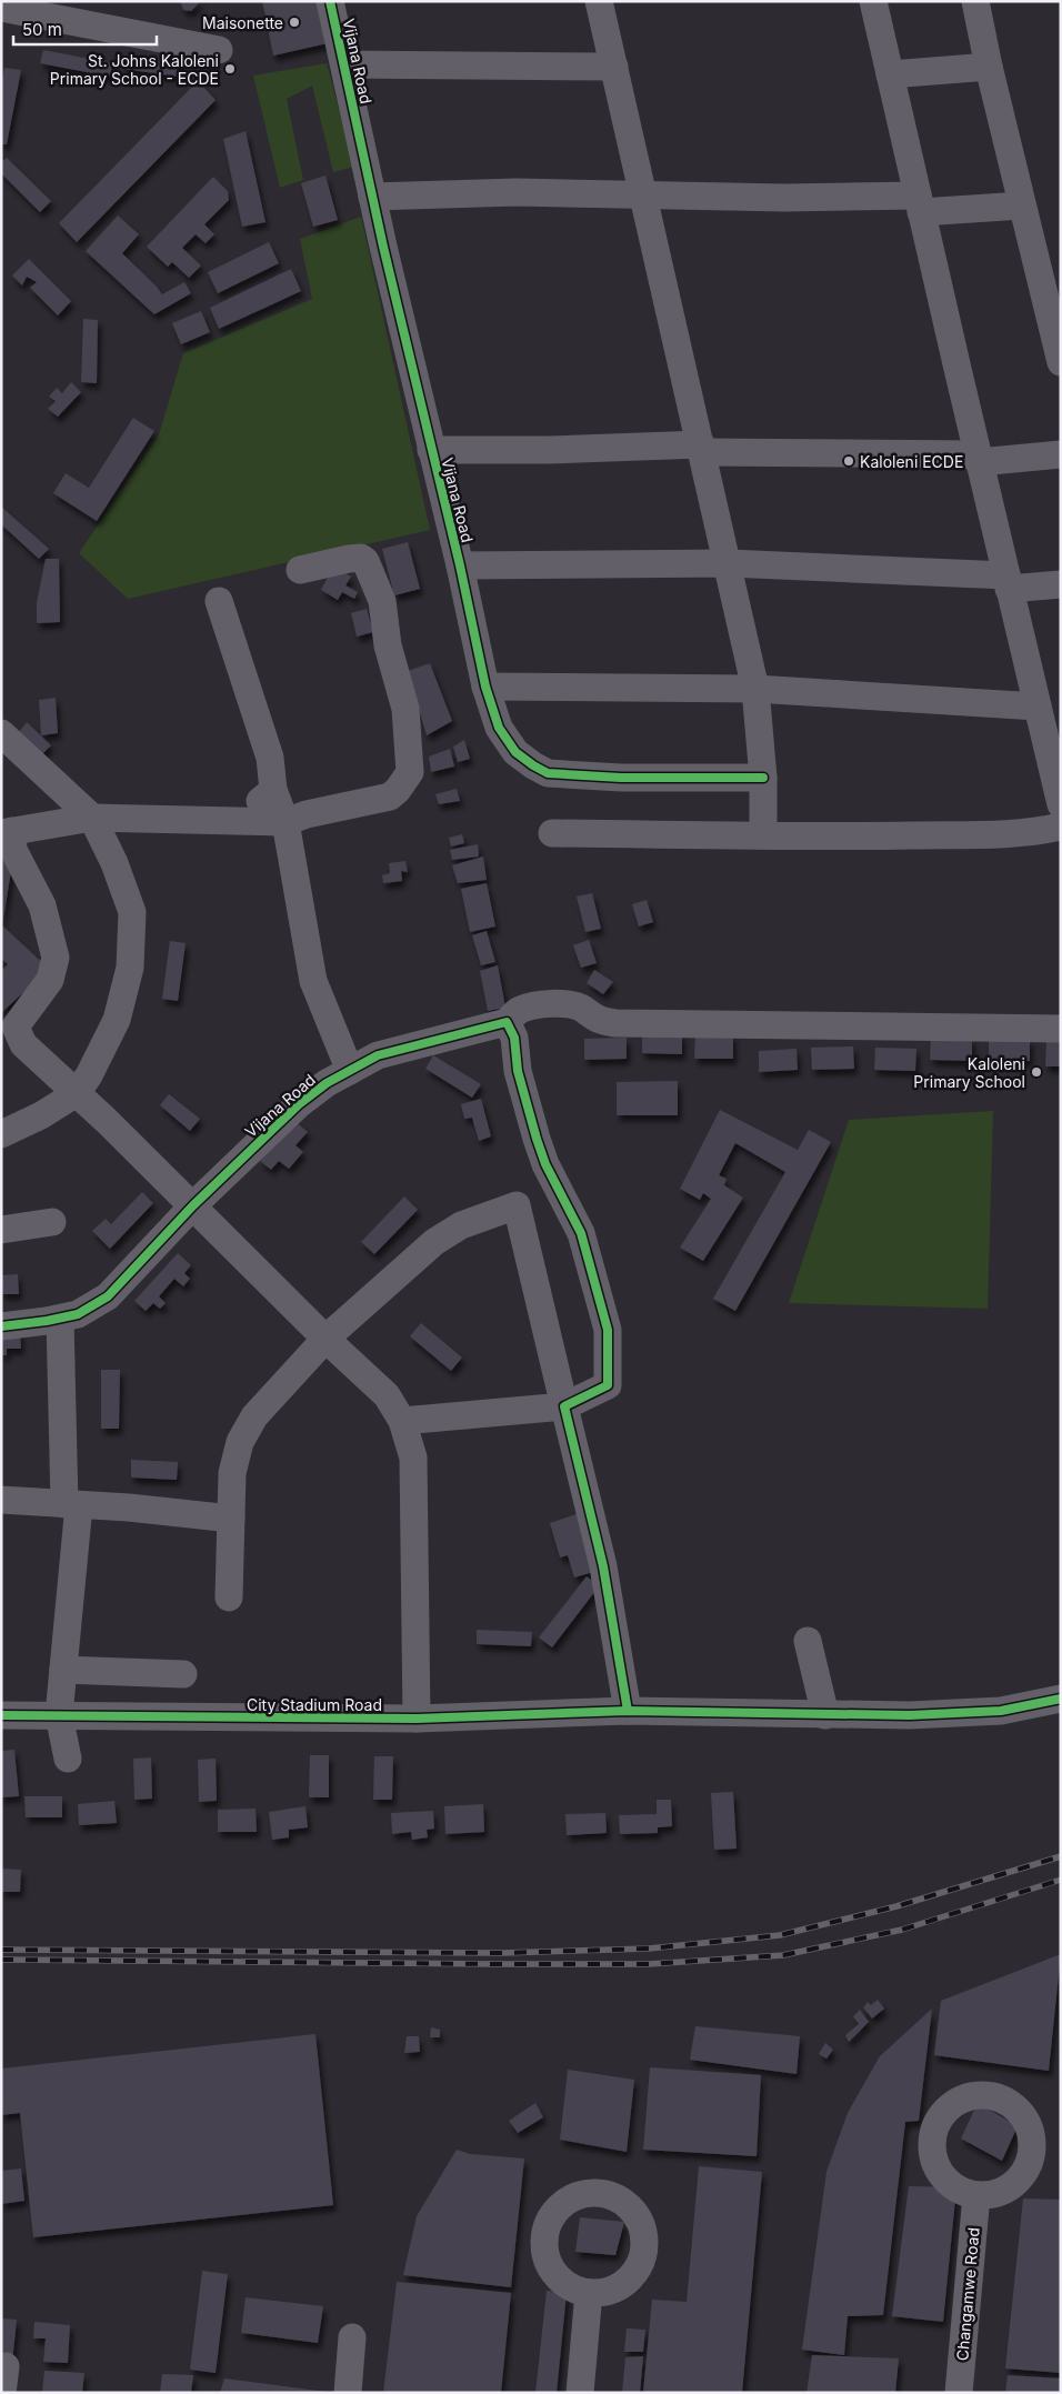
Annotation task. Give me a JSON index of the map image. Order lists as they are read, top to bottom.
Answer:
{
  "streets": {
    "street": ["Vijana Road", "City Stadium Road", "Changamwe Road"]
  },
  "places": [
    "Maisonette",
    "St. Johns Kaloleni Primary School - ECDE",
    "Kaloleni ECDE",
    "Kaloleni Primary School"
  ],
  "scale_bar": "50 m"
}
